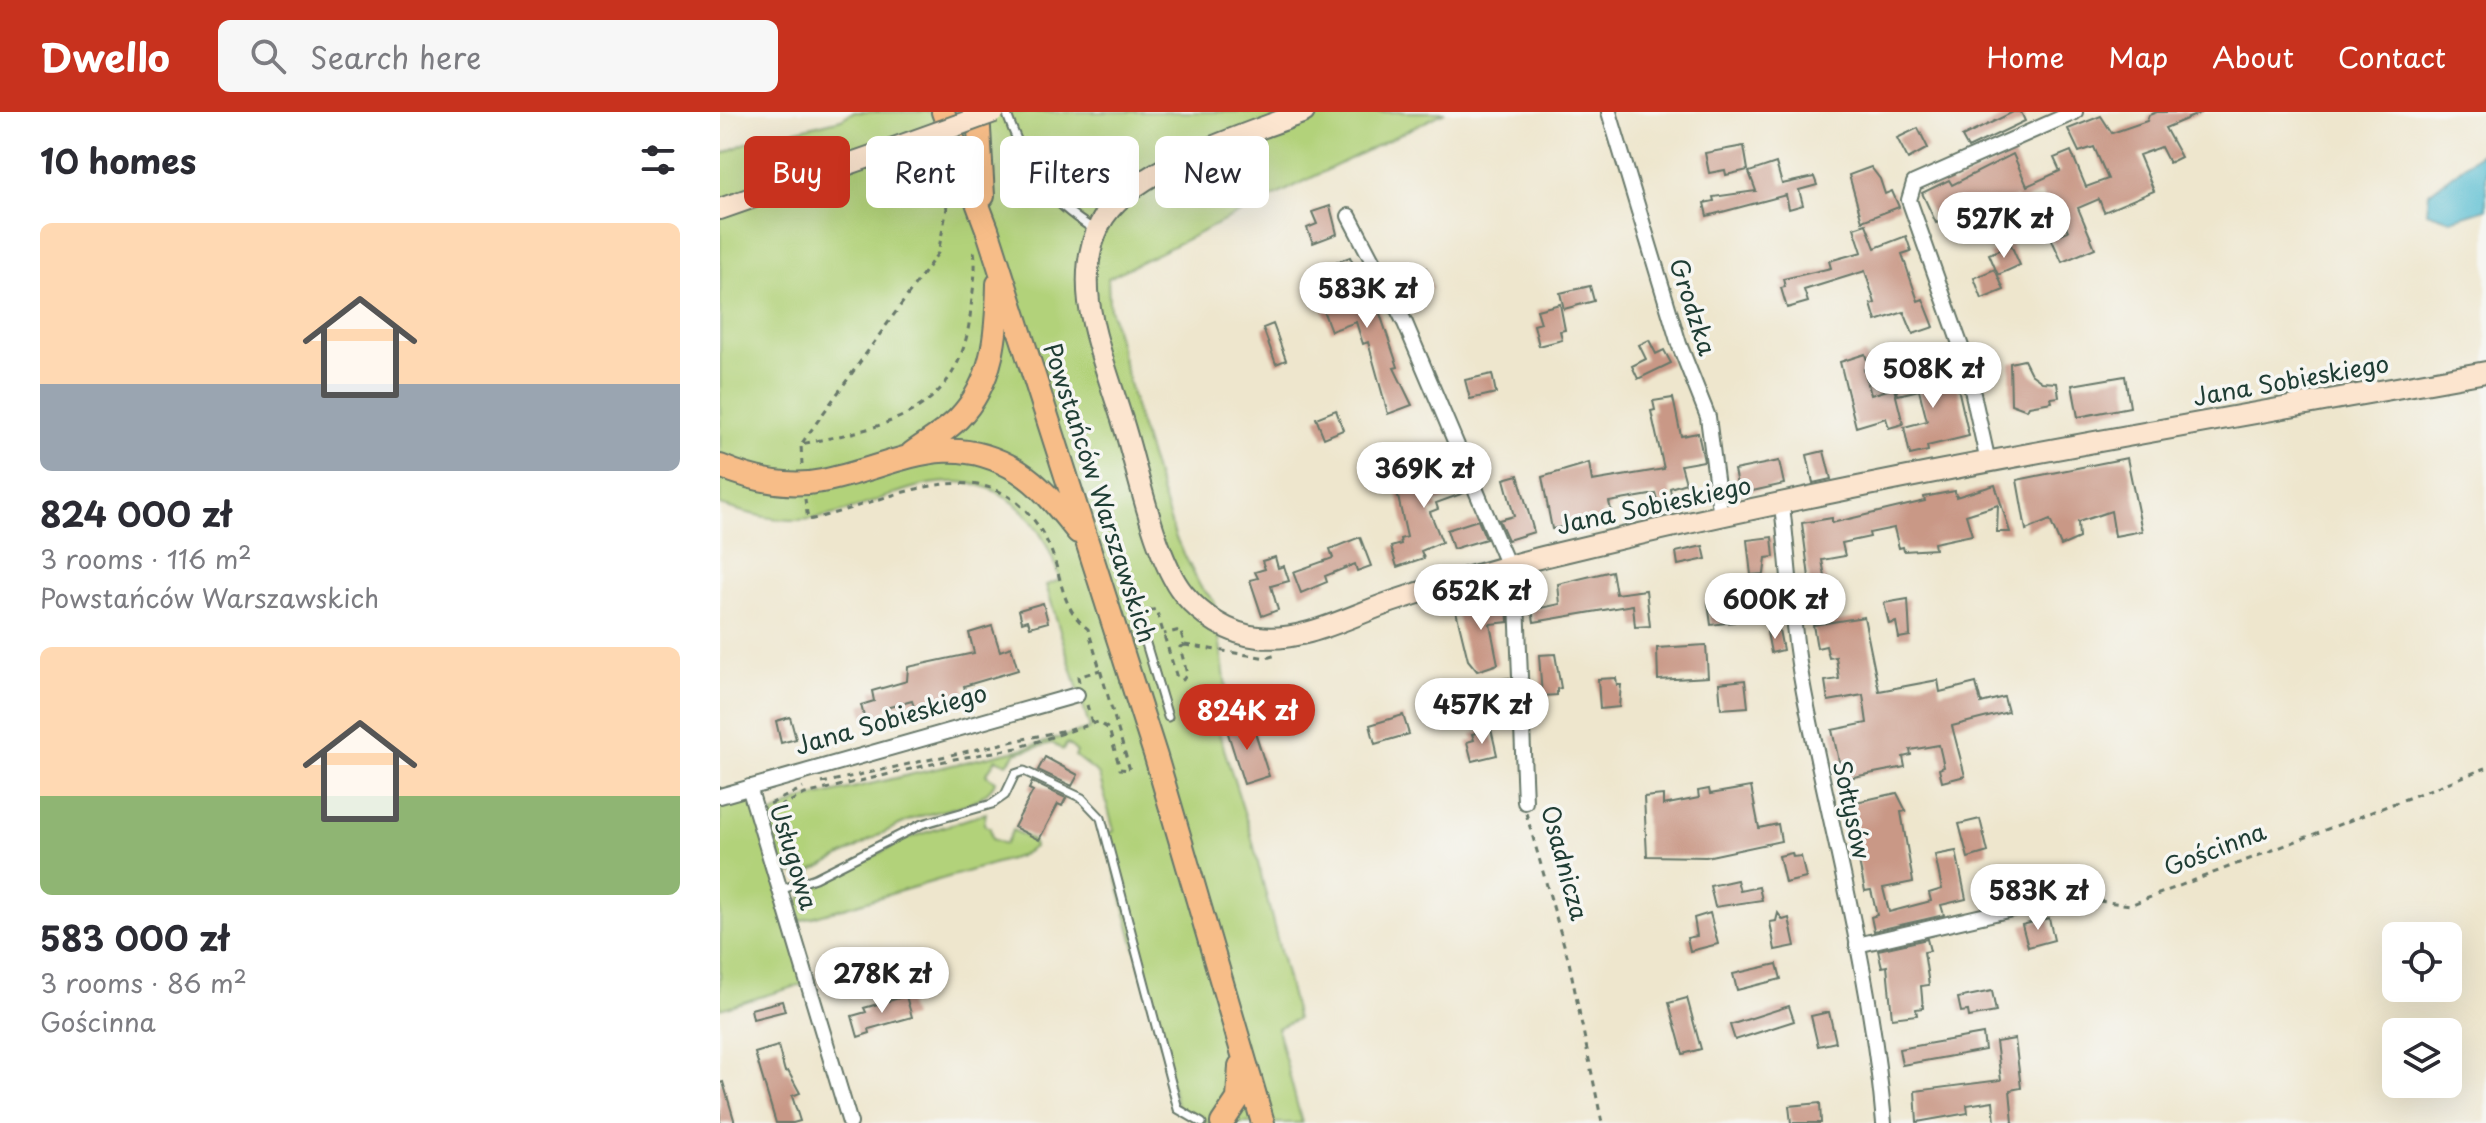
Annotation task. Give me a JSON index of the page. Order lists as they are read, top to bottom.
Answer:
{
  "streets": {
    "main road": ["Powstańców Warszawskich"],
    "street": [
      "Grodzka",
      "Jana Sobieskiego",
      "Sołtysów",
      "Usługowa",
      "Osadnicza"
    ],
    "path": ["Gościnna"]
  },
  "crossings": [
    ["Grodzka", "Jana Sobieskiego"],
    ["Jana Sobieskiego", "Sołtysów"],
    ["Jana Sobieskiego", "Usługowa"],
    ["Jana Sobieskiego", "Osadnicza"]
  ],
  "page": {
    "header": "Dwello",
    "search": "Search here",
    "nav": [
      "Home",
      "Map",
      "About",
      "Contact"
    ],
    "heading": "10 homes",
    "chip": [
      "Buy",
      "Rent",
      "Filters",
      "New"
    ],
    "price": [
      "527K zł",
      "583K zł",
      "508K zł",
      "369K zł",
      "652K zł",
      "600K zł",
      "457K zł",
      "824K zł",
      "583K zł",
      "278K zł"
    ],
    "list": [
      {
        "name": "824 000 zł",
        "note": "3 rooms · 116 m² · Powstańców Warszawskich"
      },
      {
        "name": "583 000 zł",
        "note": "3 rooms · 86 m² · Gościnna"
      }
    ]
  }
}
